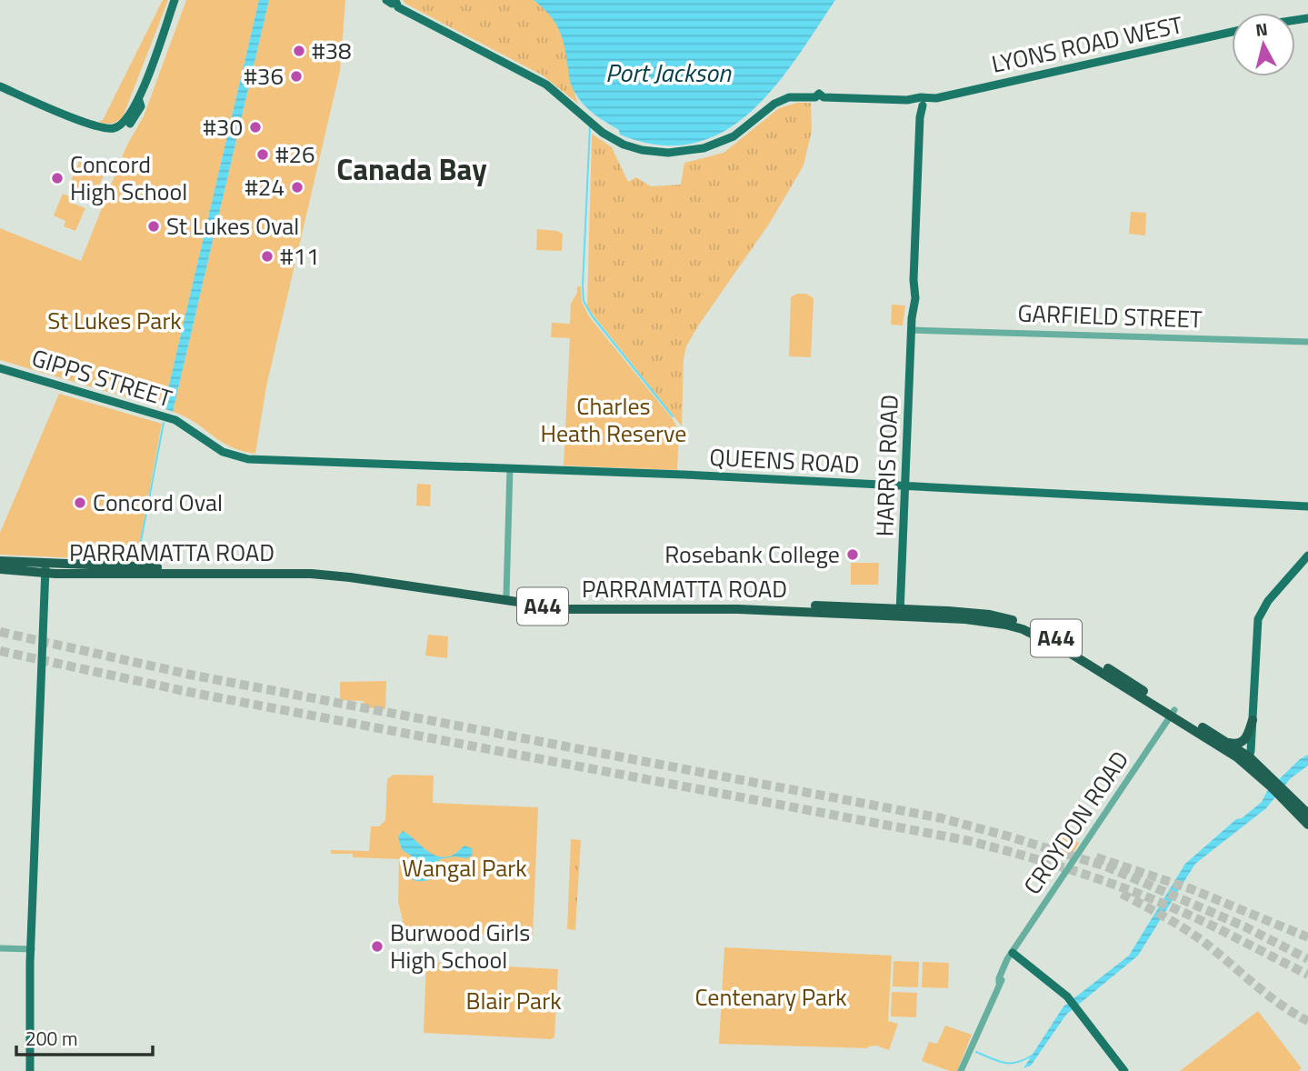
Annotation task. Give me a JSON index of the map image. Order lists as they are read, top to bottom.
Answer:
{
  "streets": {
    "highway": ["PARRAMATTA ROAD", "A44"],
    "main road": [
      "LYONS ROAD WEST",
      "GIPPS STREET",
      "QUEENS ROAD",
      "HARRIS ROAD"
    ],
    "street": ["GARFIELD STREET", "CROYDON ROAD"]
  },
  "crossings": [
    ["LYONS ROAD WEST", "HARRIS ROAD"],
    ["GARFIELD STREET", "HARRIS ROAD"],
    ["GIPPS STREET", "QUEENS ROAD"],
    ["QUEENS ROAD", "HARRIS ROAD"],
    ["HARRIS ROAD", "PARRAMATTA ROAD"],
    ["PARRAMATTA ROAD", "CROYDON ROAD"]
  ],
  "districts": ["Canada Bay"],
  "water": ["Port Jackson"],
  "parks": [
    "St Lukes Park",
    "Charles Heath Reserve",
    "Wangal Park",
    "Centenary Park",
    "Blair Park"
  ],
  "places": [
    "#38",
    "#36",
    "#30",
    "#26",
    "Concord High School",
    "#24",
    "St Lukes Oval",
    "#11",
    "Concord Oval",
    "Rosebank College",
    "Burwood Girls High School"
  ],
  "scale_bar": "200 m",
  "north": "top"
}
